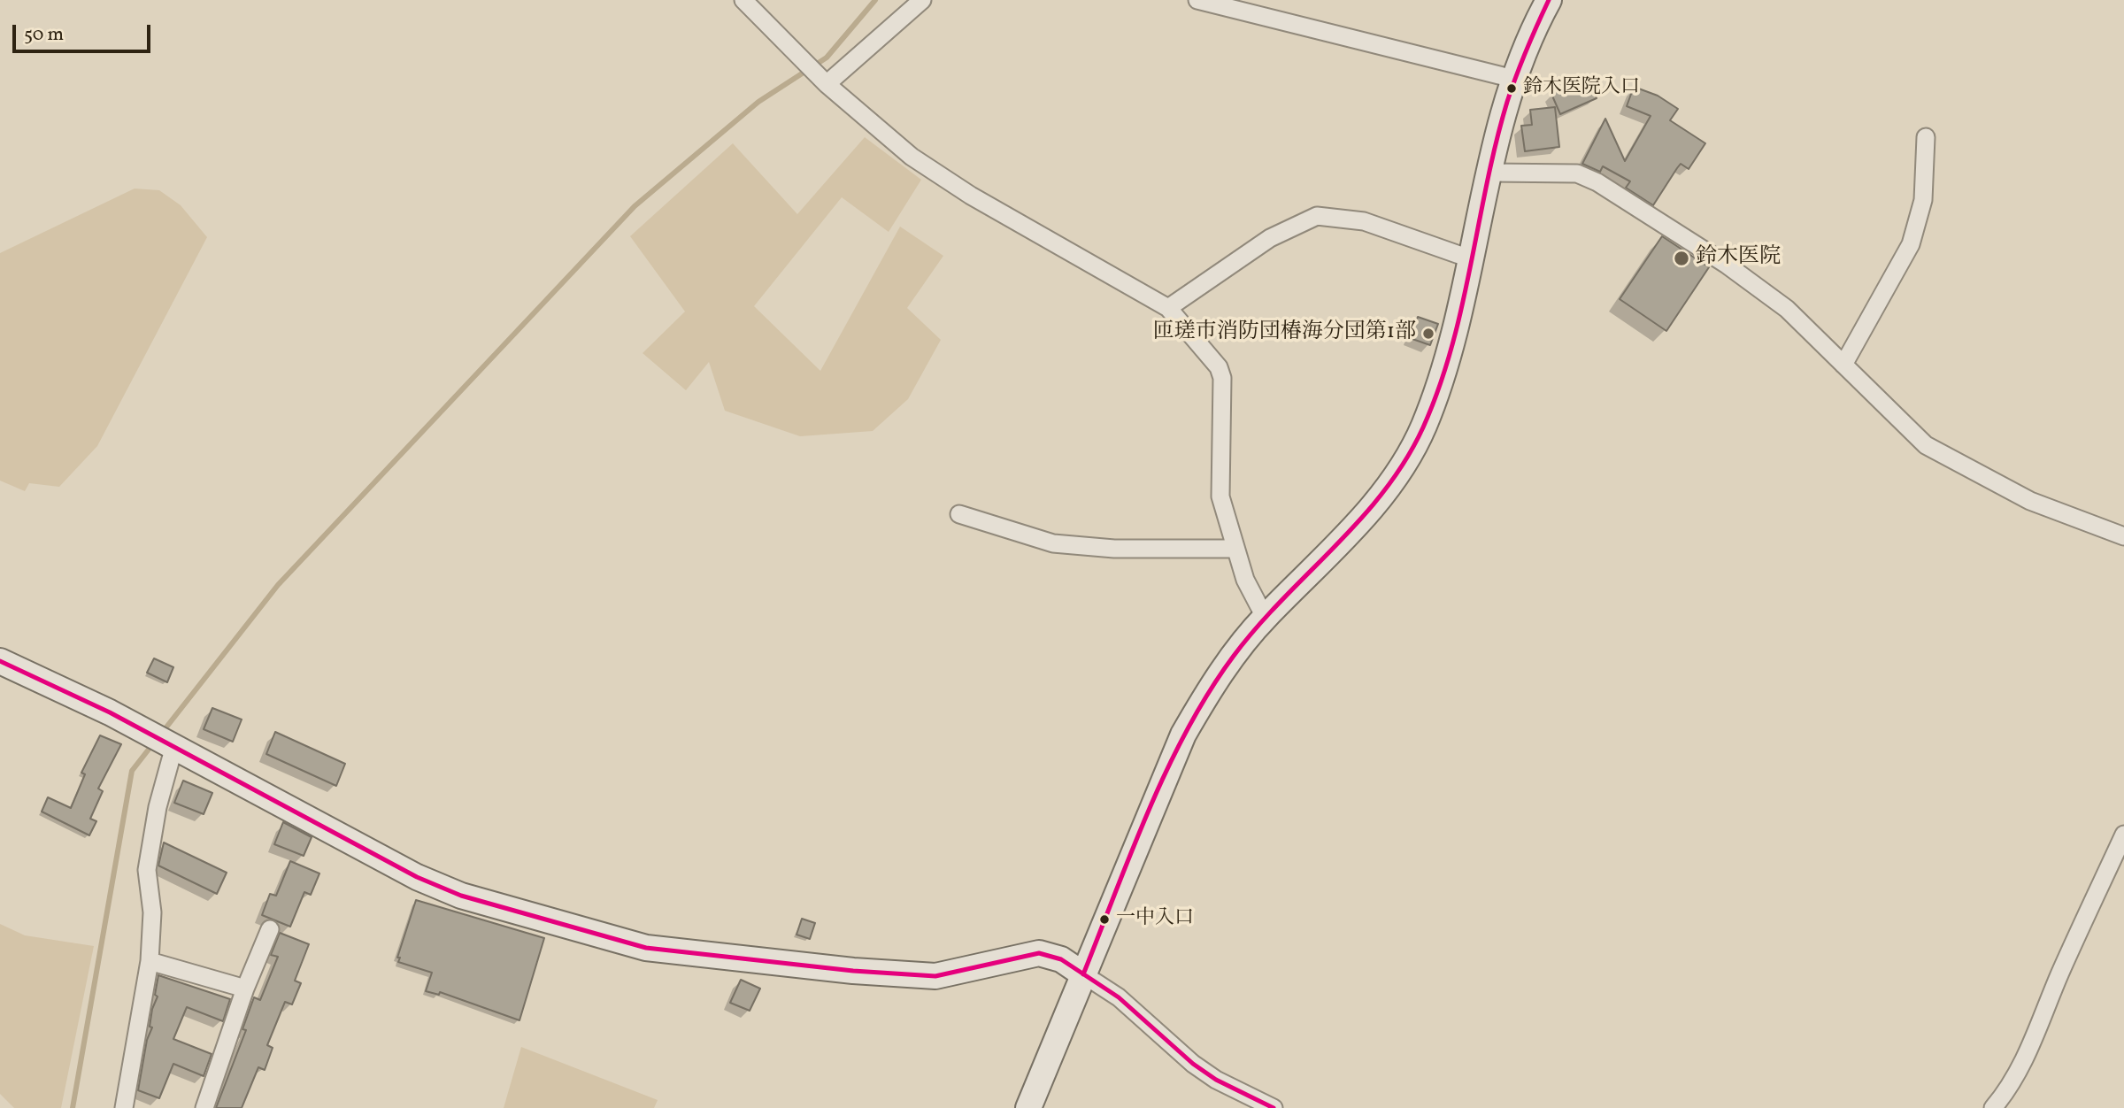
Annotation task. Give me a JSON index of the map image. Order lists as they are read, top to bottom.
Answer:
{
  "places": [
    "鈴木医院入口",
    "鈴木医院",
    "匝瑳市消防団椿海分団第1部",
    "一中入口"
  ],
  "scale_bar": "50 m"
}
